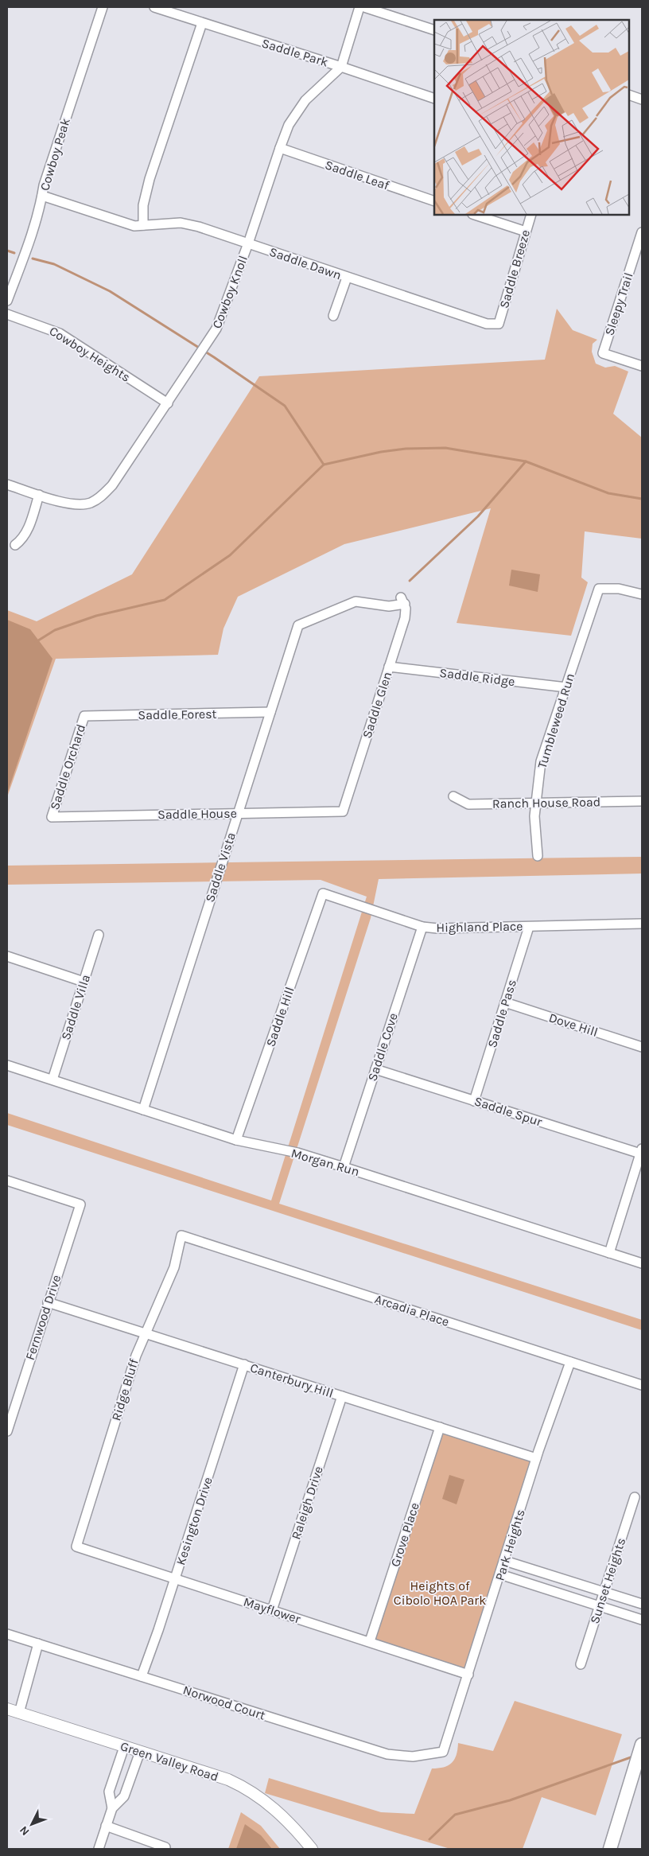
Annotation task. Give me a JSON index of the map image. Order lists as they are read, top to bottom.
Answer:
{
  "streets": {
    "street": [
      "Saddle Park",
      "Cowboy Peak",
      "Saddle Leaf",
      "Saddle Dawn",
      "Saddle Breeze",
      "Cowboy Knoll",
      "Sleepy Trail",
      "Cowboy Heights",
      "Saddle Ridge",
      "Saddle Glen",
      "Saddle Forest",
      "Tumbleweed Run",
      "Saddle Orchard",
      "Ranch House Road",
      "Saddle House",
      "Saddle Vista",
      "Highland Place",
      "Saddle Villa",
      "Saddle Pass",
      "Saddle Hill",
      "Dove Hill",
      "Saddle Cove",
      "Saddle Spur",
      "Morgan Run",
      "Arcadia Place",
      "Fernwood Drive",
      "Canterbury Hill",
      "Ridge Bluff",
      "Raleigh Drive",
      "Kesington Drive",
      "Grove Place",
      "Park Heights",
      "Sunset Heights",
      "Mayflower",
      "Norwood Court",
      "Green Valley Road"
    ]
  },
  "crossings": [
    ["Saddle Park", "Cowboy Knoll"],
    ["Cowboy Peak", "Saddle Dawn"],
    ["Saddle Leaf", "Cowboy Knoll"],
    ["Saddle Dawn", "Saddle Breeze"],
    ["Saddle Dawn", "Cowboy Knoll"],
    ["Cowboy Knoll", "Cowboy Heights"],
    ["Saddle Ridge", "Saddle Glen"],
    ["Saddle Ridge", "Tumbleweed Run"],
    ["Saddle Glen", "Saddle House"],
    ["Saddle Glen", "Saddle Vista"],
    ["Saddle Forest", "Saddle Orchard"],
    ["Saddle Forest", "Saddle Vista"],
    ["Tumbleweed Run", "Ranch House Road"],
    ["Saddle Orchard", "Saddle House"],
    ["Saddle House", "Saddle Vista"],
    ["Saddle Vista", "Morgan Run"],
    ["Highland Place", "Saddle Pass"],
    ["Highland Place", "Saddle Hill"],
    ["Highland Place", "Saddle Cove"],
    ["Saddle Villa", "Morgan Run"],
    ["Saddle Pass", "Dove Hill"],
    ["Saddle Pass", "Saddle Spur"],
    ["Saddle Hill", "Morgan Run"],
    ["Saddle Cove", "Saddle Spur"],
    ["Saddle Cove", "Morgan Run"],
    ["Arcadia Place", "Ridge Bluff"],
    ["Arcadia Place", "Park Heights"],
    ["Fernwood Drive", "Canterbury Hill"],
    ["Canterbury Hill", "Ridge Bluff"],
    ["Canterbury Hill", "Raleigh Drive"],
    ["Canterbury Hill", "Kesington Drive"],
    ["Canterbury Hill", "Grove Place"],
    ["Canterbury Hill", "Park Heights"],
    ["Ridge Bluff", "Mayflower"],
    ["Raleigh Drive", "Mayflower"],
    ["Kesington Drive", "Mayflower"],
    ["Kesington Drive", "Norwood Court"],
    ["Grove Place", "Mayflower"],
    ["Park Heights", "Mayflower"],
    ["Park Heights", "Norwood Court"]
  ],
  "parks": ["Heights of Cibolo HOA Park"],
  "north": "bottom left"
}
